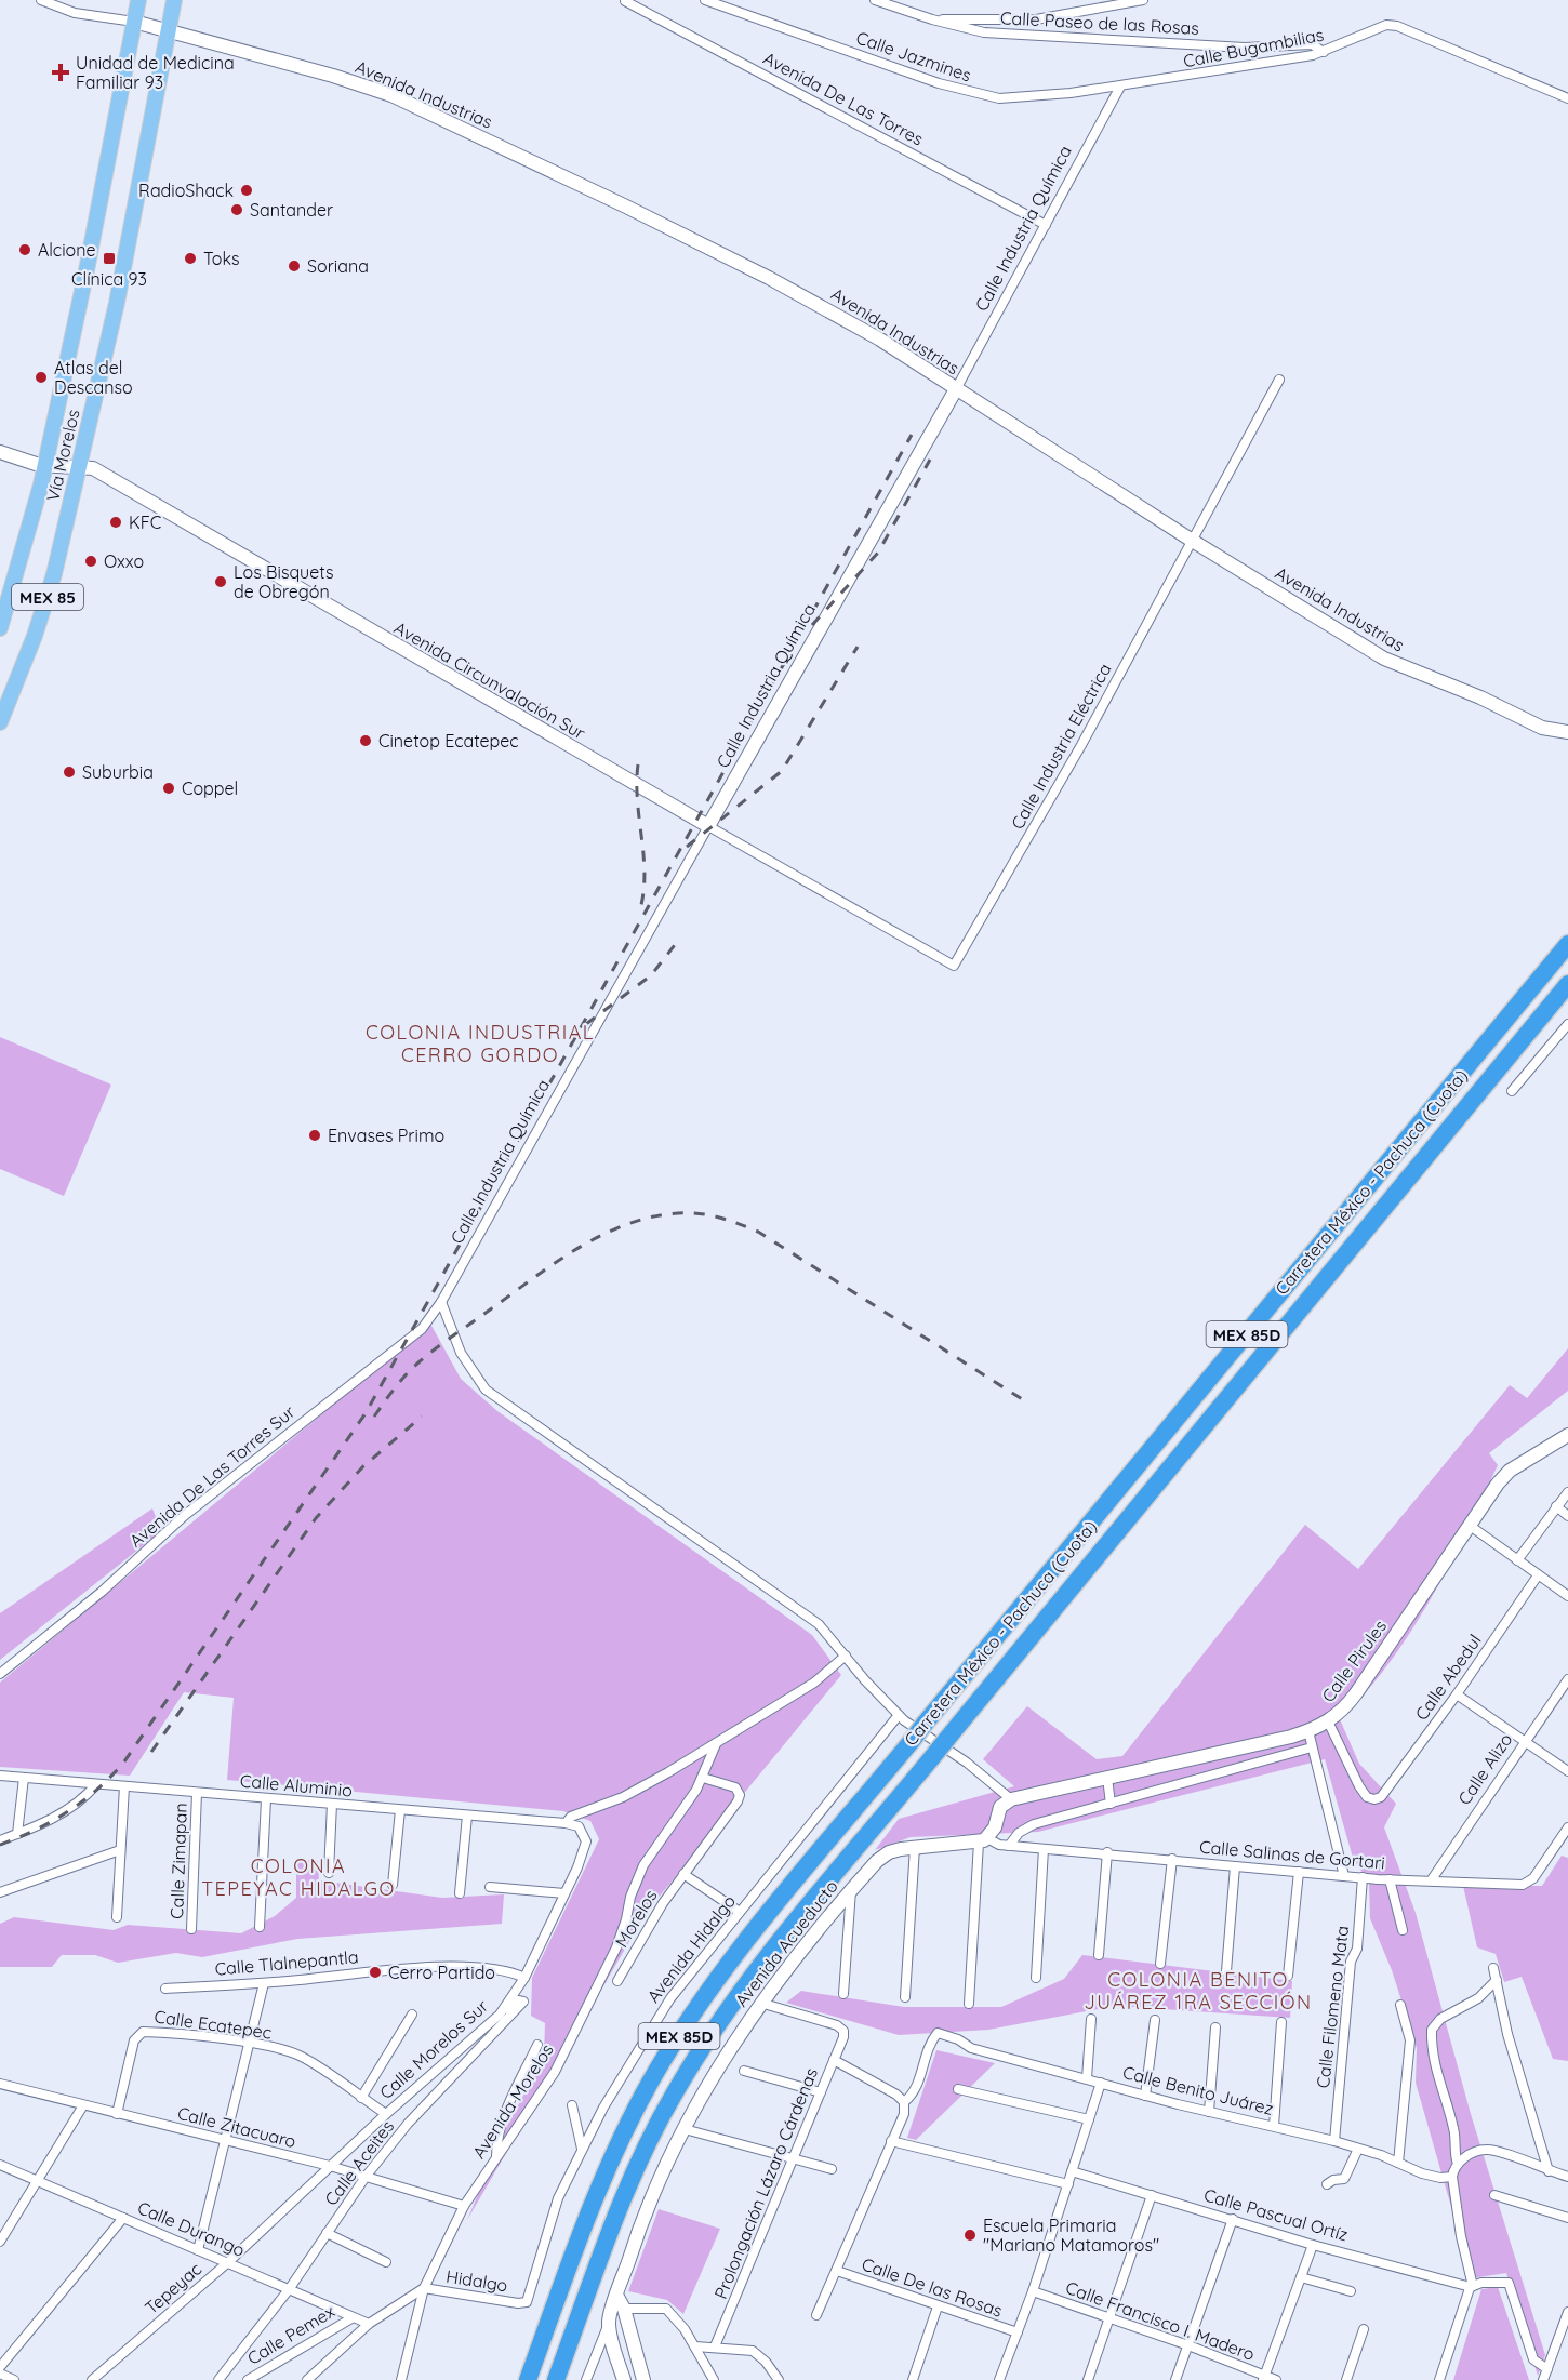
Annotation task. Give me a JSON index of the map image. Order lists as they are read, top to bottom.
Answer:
{
  "streets": {
    "highway": ["Carretera México - Pachuca (Cuota)", "MEX 85D"],
    "main road": ["Vía Morelos", "MEX 85"],
    "street": [
      "Calle Paseo de las Rosas",
      "Calle Bugambilias",
      "Calle Jazmines",
      "Avenida Industrias",
      "Avenida De Las Torres",
      "Calle Industria Química",
      "Avenida Circunvalación Sur",
      "Calle Industria Eléctrica",
      "Avenida De Las Torres Sur",
      "Calle Pirules",
      "Calle Abedul",
      "Calle Alizo",
      "Calle Aluminio",
      "Calle Salinas de Gortari",
      "Calle Zimapan",
      "Morelos",
      "Avenida Acueducto",
      "Avenida Hidalgo",
      "Calle Tlalnepantla",
      "Calle Filomeno Mata",
      "Calle Ecatepec",
      "Calle Morelos Sur",
      "Calle Benito Juárez",
      "Avenida Morelos",
      "Calle Zitacuaro",
      "Calle Aceites",
      "Prolongación Lázaro Cárdenas",
      "Calle Pascual Ortíz",
      "Calle Durango",
      "Hidalgo",
      "Calle De las Rosas",
      "Tepeyac",
      "Calle Francisco I. Madero",
      "Calle Pemex"
    ]
  },
  "crossings": [
    ["Calle Paseo de las Rosas", "Calle Bugambilias"],
    ["Calle Bugambilias", "Calle Jazmines"],
    ["Calle Bugambilias", "Calle Industria Química"],
    ["Calle Jazmines", "Calle Industria Química"],
    ["Avenida Industrias", "Calle Industria Química"],
    ["Avenida Industrias", "Vía Morelos"],
    ["Avenida Industrias", "Calle Industria Eléctrica"],
    ["Avenida De Las Torres", "Calle Industria Química"],
    ["Calle Industria Química", "Avenida Circunvalación Sur"],
    ["Calle Industria Química", "Avenida De Las Torres Sur"],
    ["Vía Morelos", "Avenida Circunvalación Sur"],
    ["Avenida Circunvalación Sur", "Calle Industria Eléctrica"],
    ["Calle Pirules", "Calle Abedul"],
    ["Calle Alizo", "Calle Salinas de Gortari"],
    ["Calle Aluminio", "Calle Zimapan"],
    ["Calle Aluminio", "Calle Morelos Sur"],
    ["Calle Salinas de Gortari", "Avenida Acueducto"],
    ["Calle Salinas de Gortari", "Calle Filomeno Mata"],
    ["Morelos", "Avenida Morelos"],
    ["Avenida Acueducto", "Prolongación Lázaro Cárdenas"],
    ["Avenida Hidalgo", "Hidalgo"],
    ["Calle Tlalnepantla", "Calle Morelos Sur"],
    ["Calle Filomeno Mata", "Calle Benito Juárez"],
    ["Calle Ecatepec", "Calle Morelos Sur"],
    ["Calle Ecatepec", "Calle Zitacuaro"],
    ["Calle Morelos Sur", "Calle Zitacuaro"],
    ["Calle Morelos Sur", "Calle Aceites"],
    ["Calle Morelos Sur", "Tepeyac"],
    ["Avenida Morelos", "Calle Zitacuaro"],
    ["Avenida Morelos", "Hidalgo"],
    ["Calle Zitacuaro", "Calle Aceites"],
    ["Calle Zitacuaro", "Tepeyac"],
    ["Calle Aceites", "Calle Durango"],
    ["Calle Durango", "Tepeyac"],
    ["Calle Durango", "Calle Pemex"]
  ],
  "districts": ["COLONIA INDUSTRIAL CERRO GORDO", "COLONIA TEPEYAC HIDALGO", "COLONIA BENITO JUÁREZ 1RA SECCIÓN"],
  "places": {
    "health": ["Unidad de Medicina Familiar 93"],
    "other": [
      "RadioShack",
      "Santander",
      "Alcione",
      "Toks",
      "Soriana",
      "Atlas del Descanso",
      "KFC",
      "Oxxo",
      "Los Bisquets de Obregón",
      "Cinetop Ecatepec",
      "Suburbia",
      "Coppel",
      "Envases Primo",
      "Cerro Partido",
      "Escuela Primaria \"Mariano Matamoros\""
    ],
    "transit": ["Clínica 93"]
  }
}
